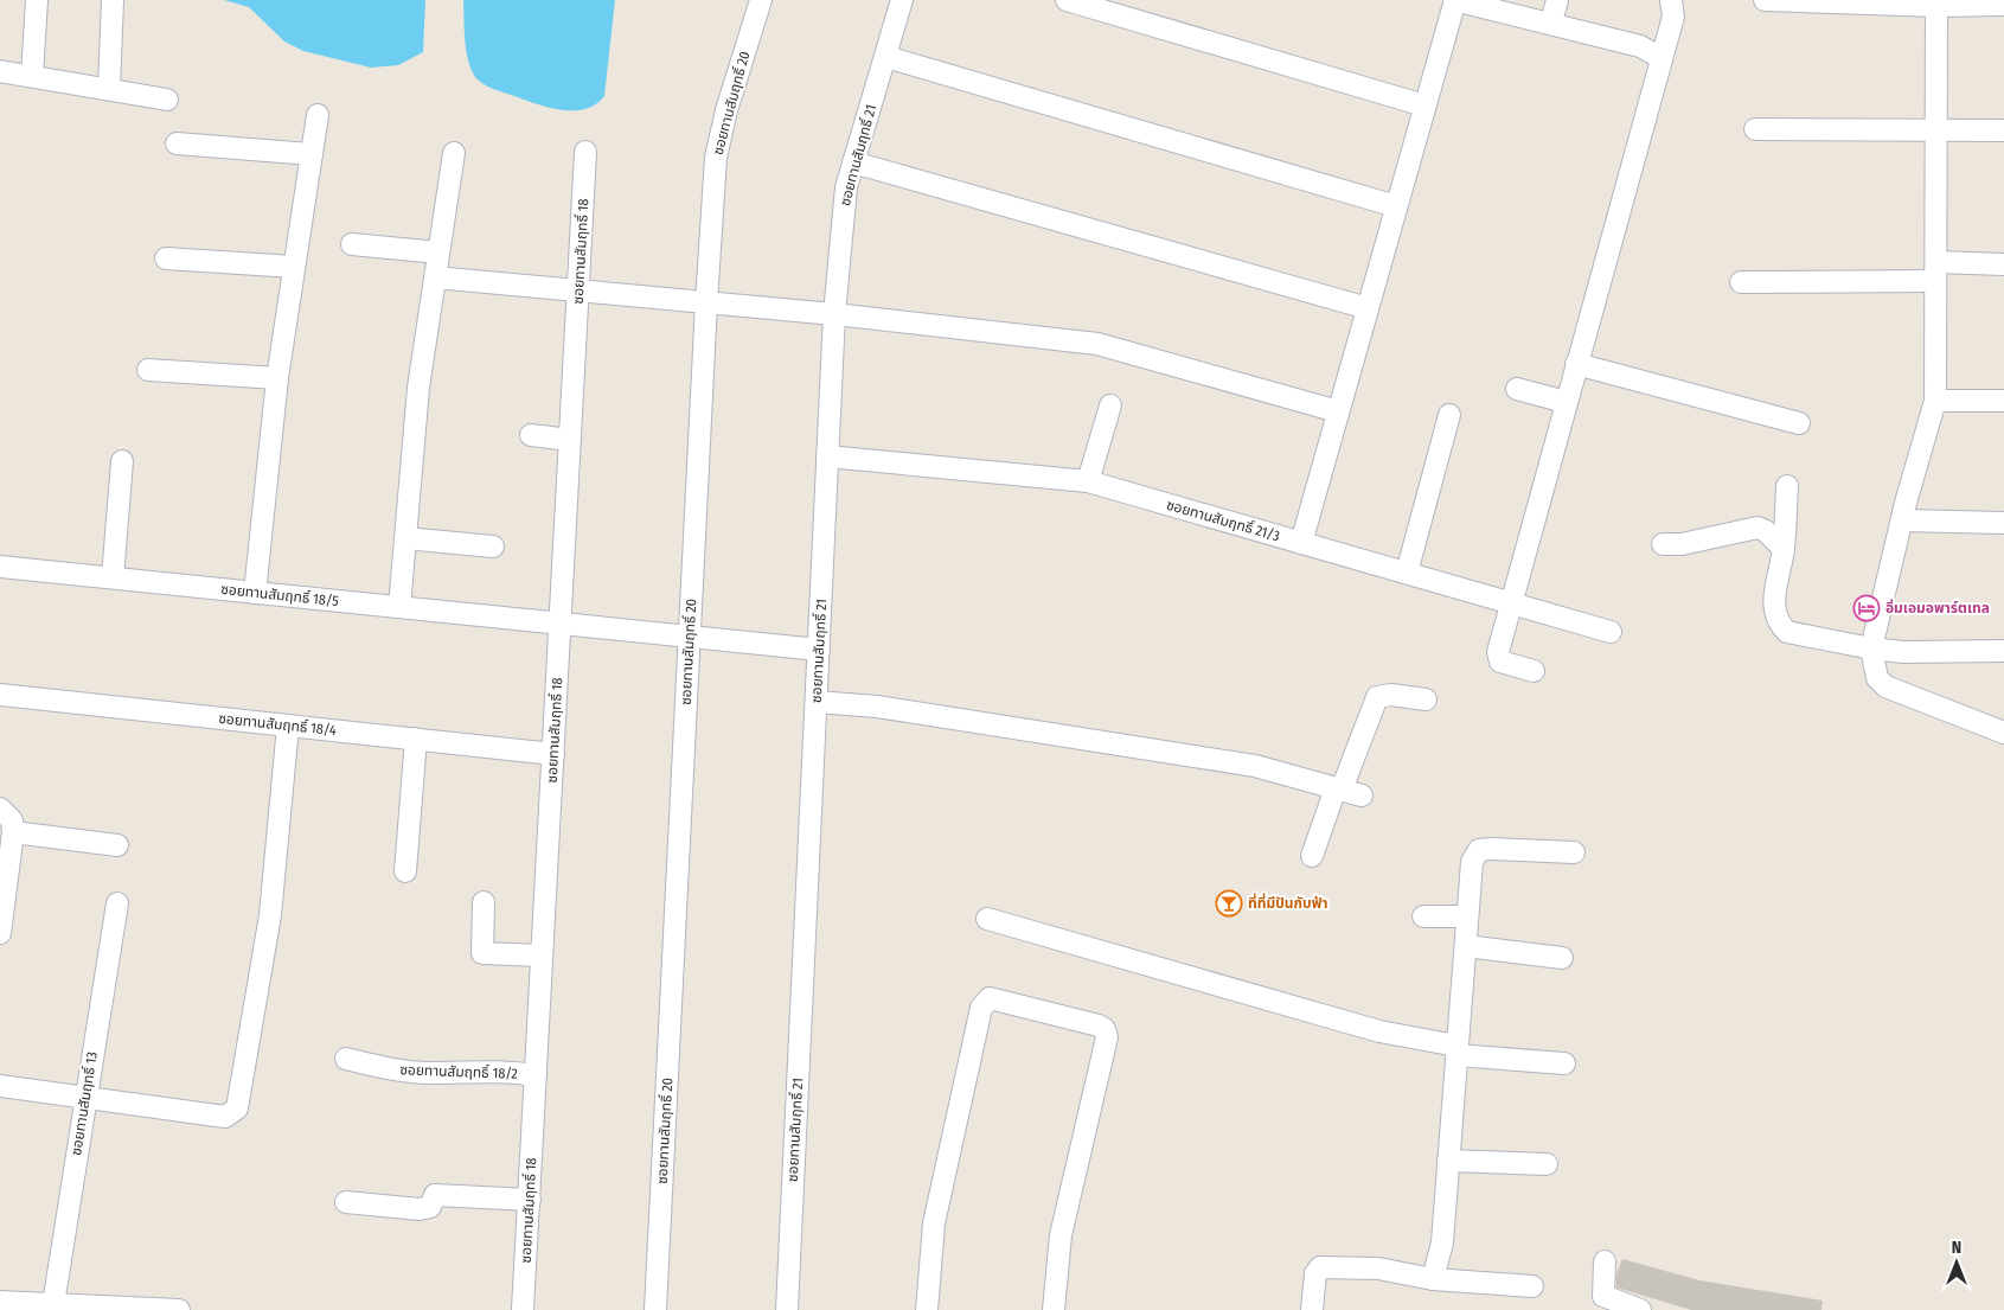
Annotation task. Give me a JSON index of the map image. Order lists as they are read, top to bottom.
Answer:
{
  "streets": {
    "street": [
      "ซอยทานสัมฤทธิ์ 20",
      "ซอยทานสัมฤทธิ์ 21",
      "ซอยทานสัมฤทธิ์ 18",
      "ซอยทานสัมฤทธิ์ 21/3",
      "ซอยทานสัมฤทธิ์ 18/5",
      "ซอยทานสัมฤทธิ์ 18/4",
      "ซอยทานสัมฤทธิ์ 18/2",
      "ซอยทานสัมฤทธิ์ 13"
    ]
  },
  "crossings": [
    ["ซอยทานสัมฤทธิ์ 20", "ซอยทานสัมฤทธิ์ 18/5"],
    ["ซอยทานสัมฤทธิ์ 21", "ซอยทานสัมฤทธิ์ 21/3"],
    ["ซอยทานสัมฤทธิ์ 21", "ซอยทานสัมฤทธิ์ 18/5"],
    ["ซอยทานสัมฤทธิ์ 18", "ซอยทานสัมฤทธิ์ 18/5"],
    ["ซอยทานสัมฤทธิ์ 18", "ซอยทานสัมฤทธิ์ 18/4"],
    ["ซอยทานสัมฤทธิ์ 18", "ซอยทานสัมฤทธิ์ 18/2"]
  ],
  "places": {
    "hotel": ["อิ่มเอมอพาร์ตเทล"],
    "bar": ["ที่ที่มีปันกับฟ้า"]
  },
  "north": "top"
}
